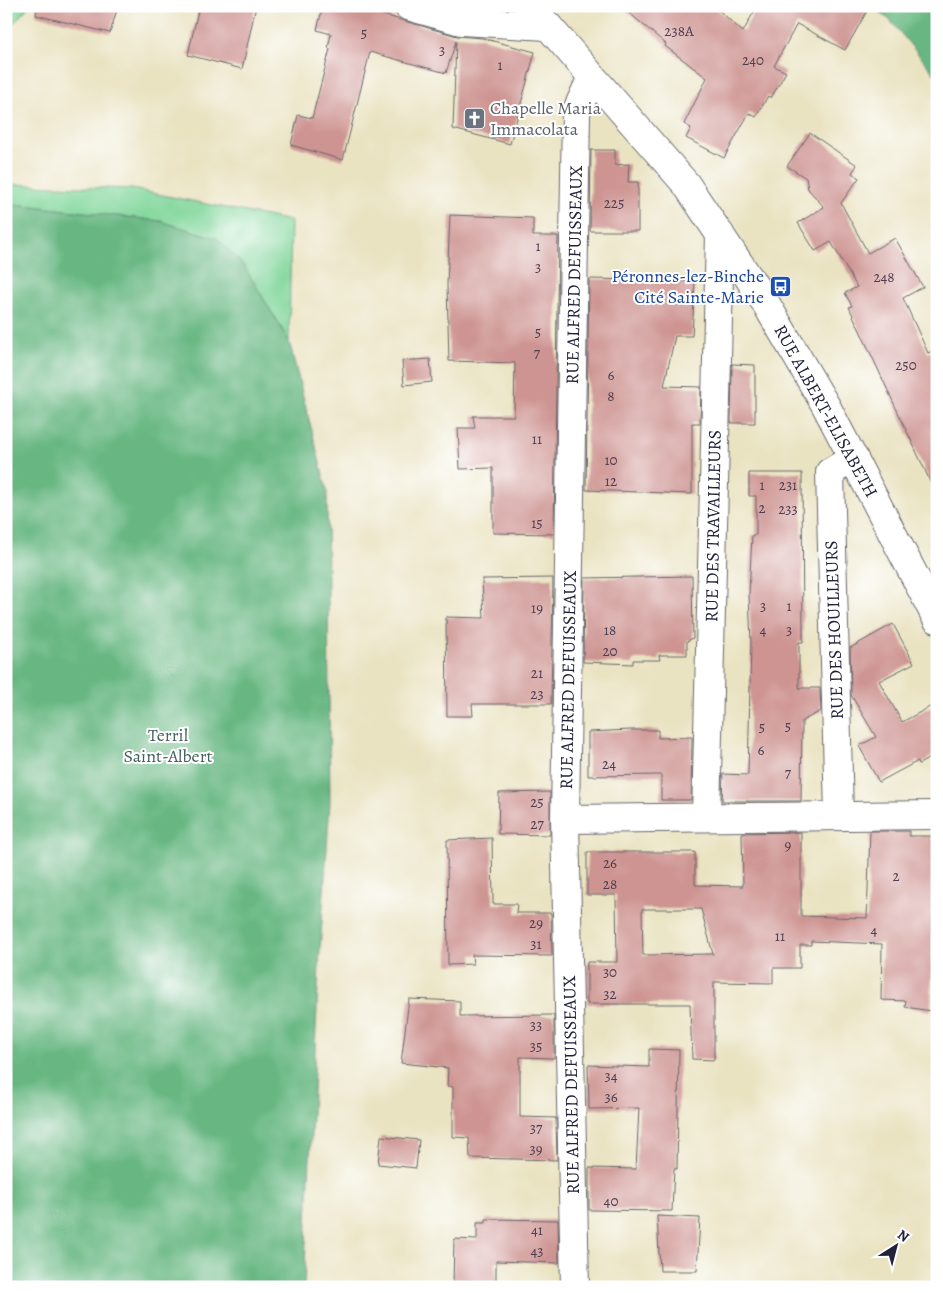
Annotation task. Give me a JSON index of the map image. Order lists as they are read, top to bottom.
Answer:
{
  "streets": {
    "street": [
      "RUE ALFRED DEFUISSEAUX",
      "RUE ALBERT-ELISABETH",
      "RUE DES TRAVAILLEURS",
      "RUE DES HOUILLEURS"
    ]
  },
  "crossings": [
    ["RUE ALFRED DEFUISSEAUX", "RUE ALBERT-ELISABETH"],
    ["RUE ALBERT-ELISABETH", "RUE DES TRAVAILLEURS"],
    ["RUE ALBERT-ELISABETH", "RUE DES HOUILLEURS"]
  ],
  "parks": ["Terril Saint-Albert"],
  "places": {
    "church": ["Chapelle Maria Immacolata"],
    "bus stop": ["Péronnes-lez-Binche Cité Sainte-Marie"]
  },
  "house_numbers": [
    "238A",
    "5",
    "3",
    "240",
    "1",
    "225",
    "1",
    "3",
    "248",
    "5",
    "7",
    "250",
    "6",
    "8",
    "11",
    "10",
    "12",
    "1",
    "231",
    "2",
    "233",
    "15",
    "3",
    "1",
    "19",
    "18",
    "4",
    "3",
    "20",
    "21",
    "23",
    "5",
    "5",
    "6",
    "24",
    "7",
    "25",
    "27",
    "9",
    "26",
    "2",
    "28",
    "29",
    "4",
    "11",
    "31",
    "30",
    "32",
    "33",
    "35",
    "34",
    "36",
    "37",
    "39",
    "40",
    "41",
    "43"
  ],
  "north": "top right"
}
